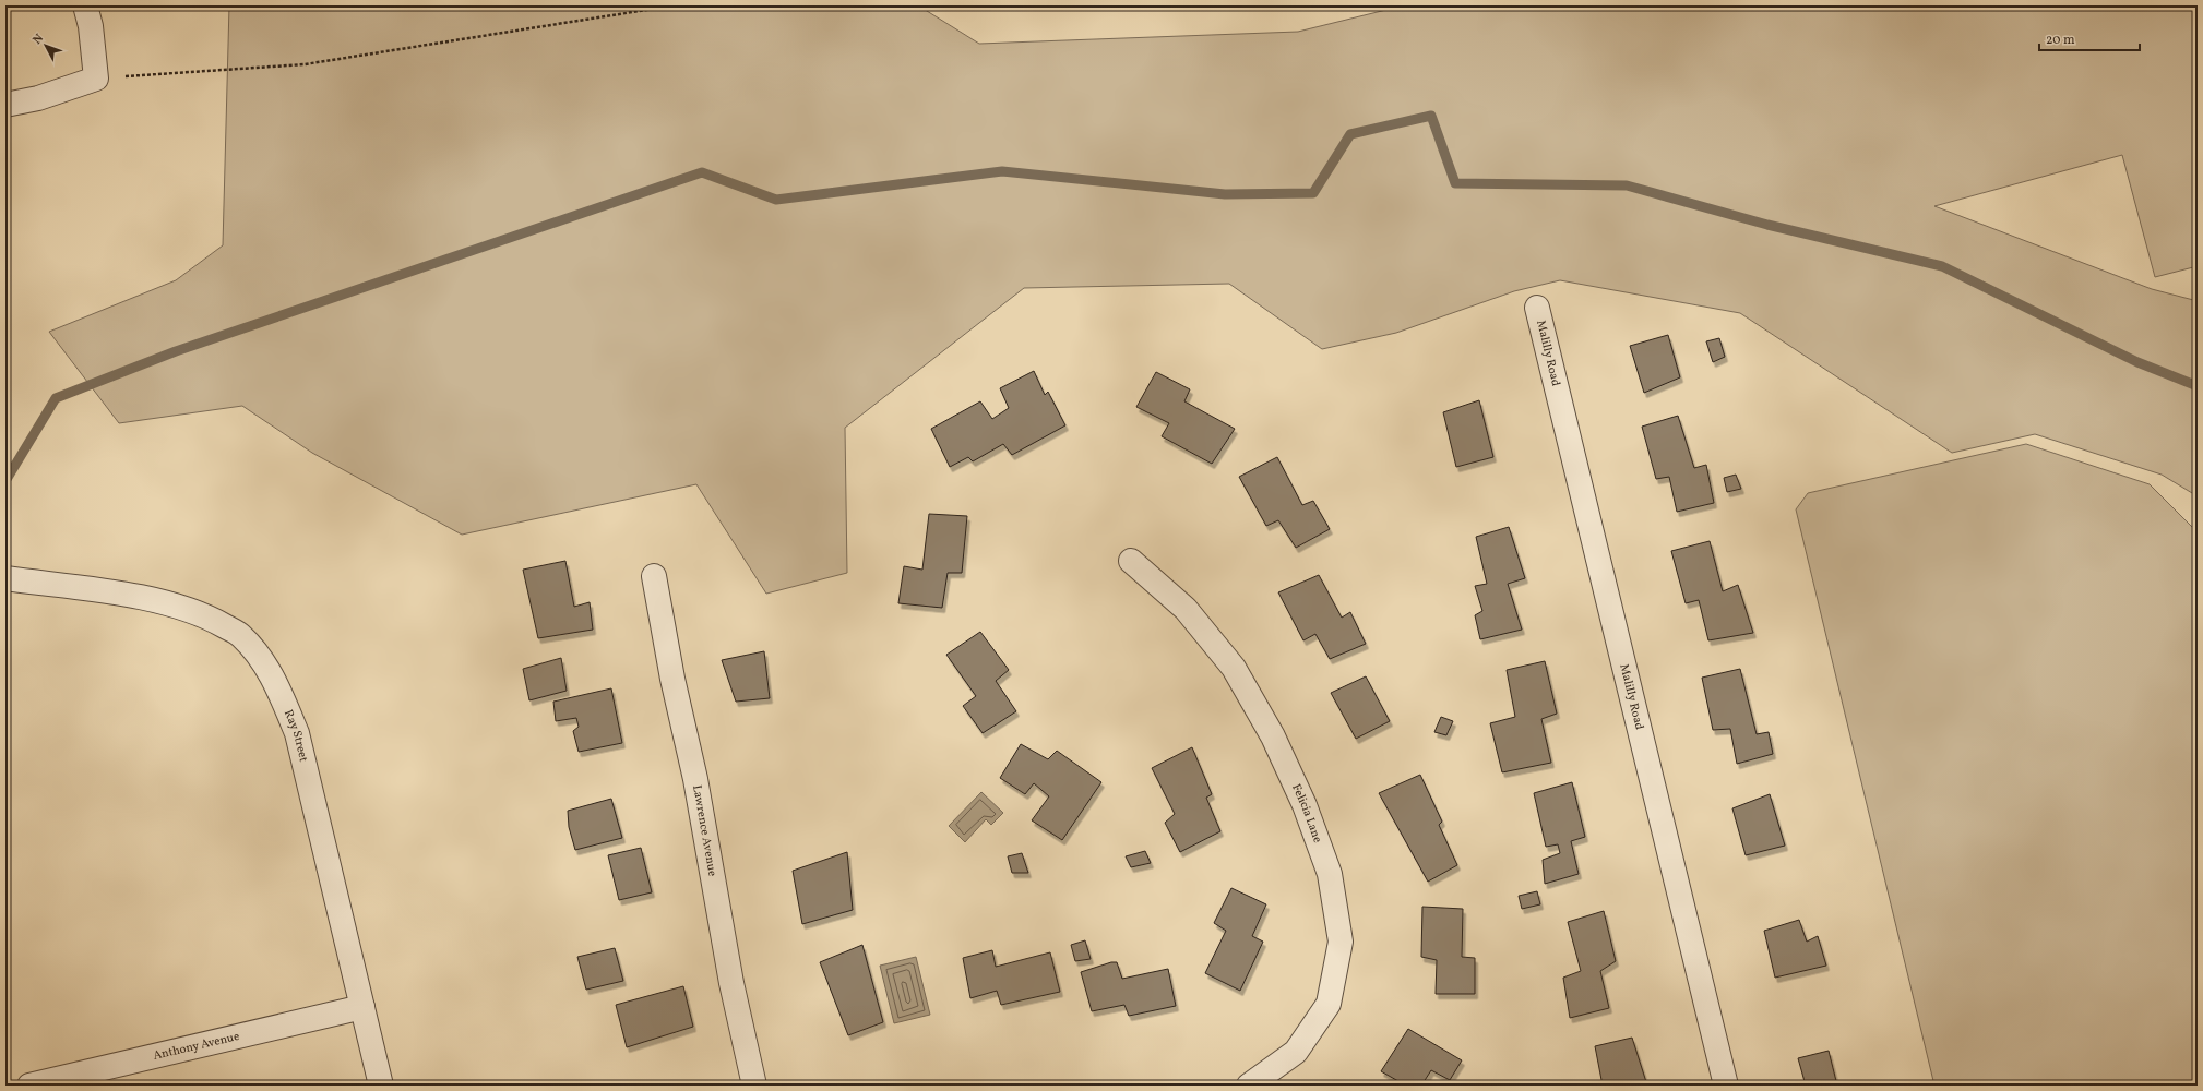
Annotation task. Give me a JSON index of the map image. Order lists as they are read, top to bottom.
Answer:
{
  "streets": {
    "street": [
      "Malilly Road",
      "Ray Street",
      "Felicia Lane",
      "Lawrence Avenue",
      "Anthony Avenue"
    ]
  },
  "crossings": [
    ["Ray Street", "Anthony Avenue"]
  ],
  "scale_bar": "20 m",
  "north": "top left"
}
